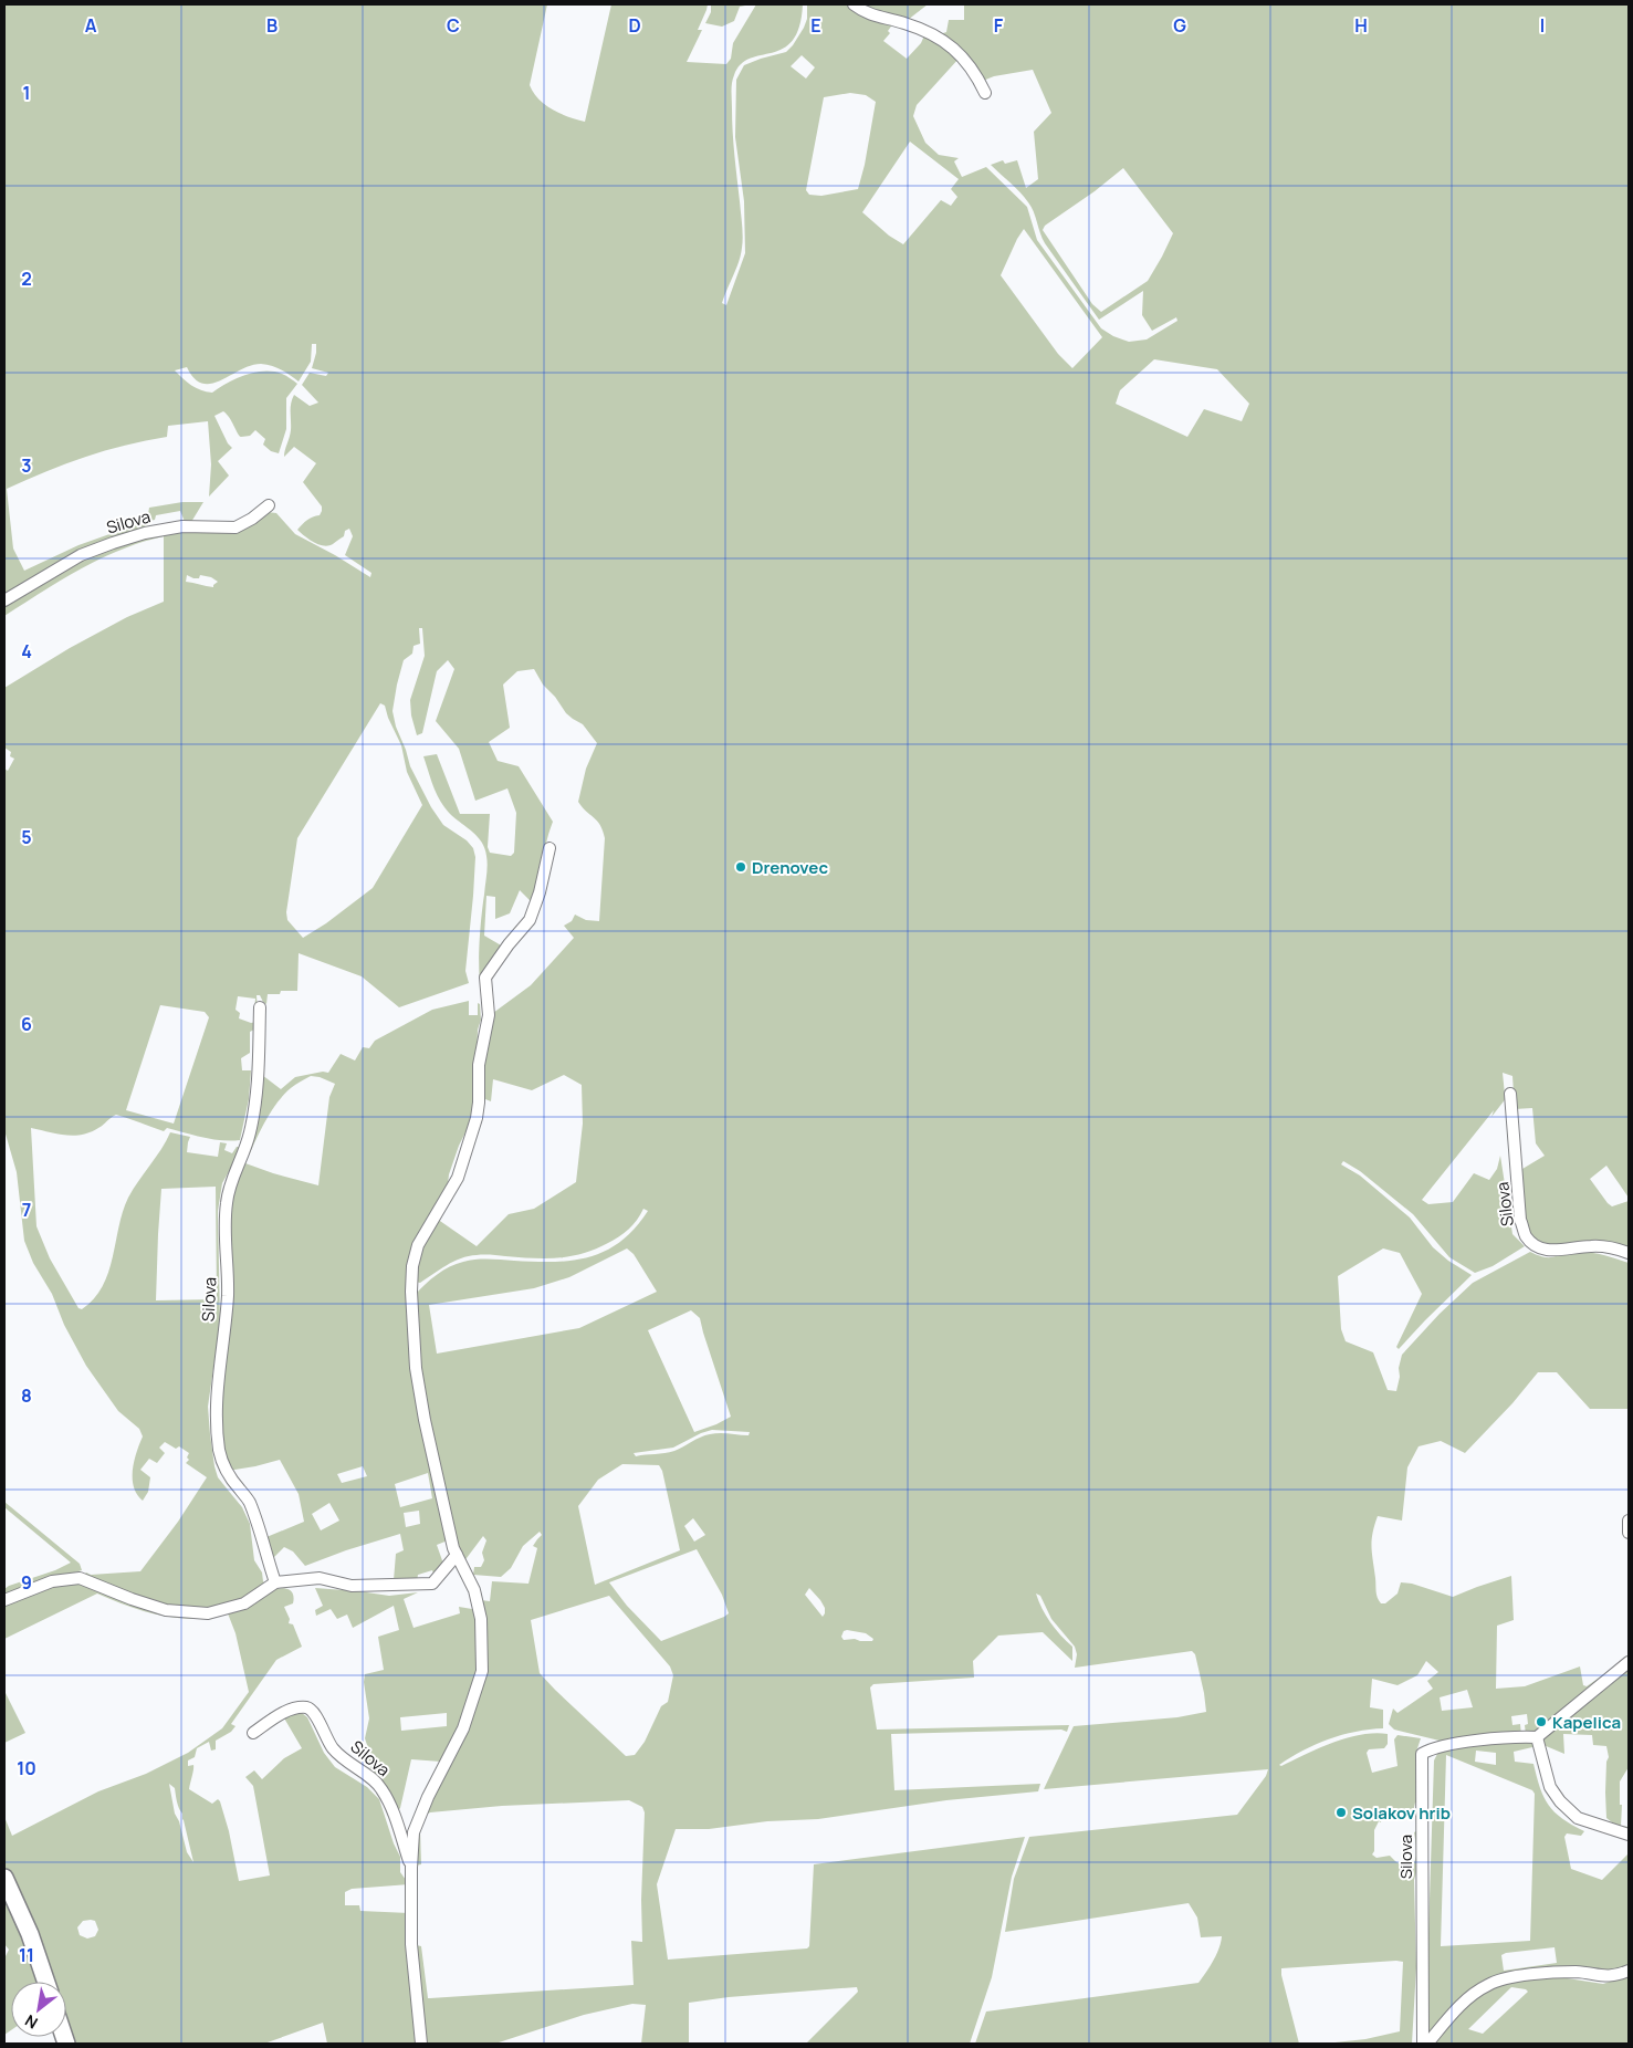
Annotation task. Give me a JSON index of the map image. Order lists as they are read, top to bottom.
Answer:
{
  "streets": {
    "street": ["Silova"]
  },
  "places": ["Drenovec", "Kapelica", "Solakov hrib"],
  "north": "bottom left",
  "grid": {
    "columns": [
      "A",
      "B",
      "C",
      "D",
      "E",
      "F",
      "G",
      "H",
      "I"
    ],
    "rows": [
      "1",
      "2",
      "3",
      "4",
      "5",
      "6",
      "7",
      "8",
      "9",
      "10",
      "11"
    ]
  }
}
